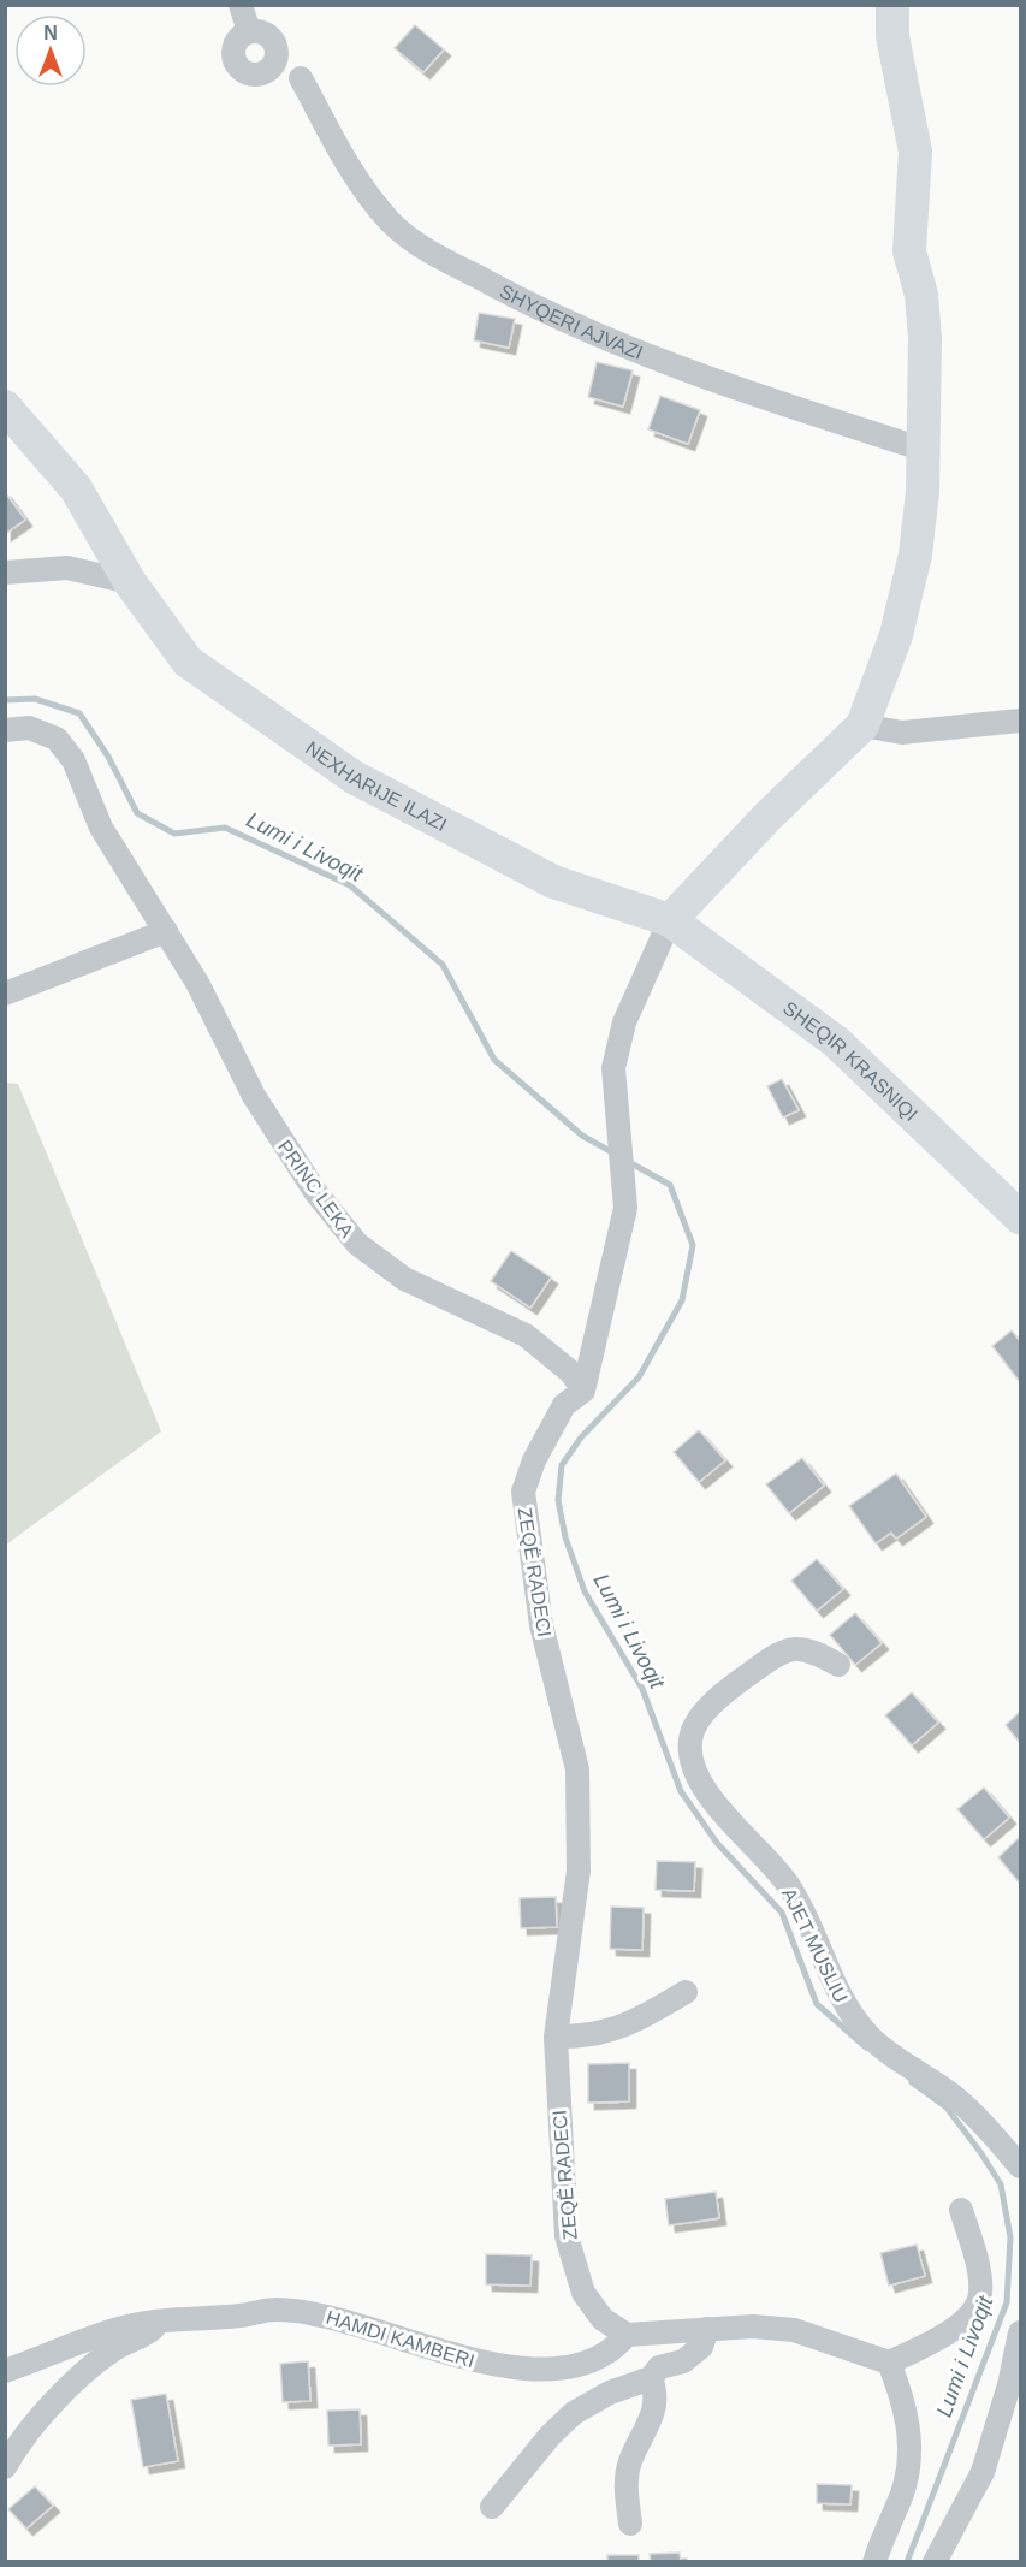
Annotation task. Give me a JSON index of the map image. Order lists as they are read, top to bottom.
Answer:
{
  "streets": {
    "street": [
      "SHYQERI AJVAZI",
      "NEXHARIJE ILAZI",
      "SHEQIR KRASNIQI",
      "PRINC LEKA",
      "ZEQË RADECI",
      "AJET MUSLIU",
      "HAMDI KAMBERI"
    ]
  },
  "crossings": [
    ["NEXHARIJE ILAZI", "SHEQIR KRASNIQI"],
    ["PRINC LEKA", "ZEQË RADECI"],
    ["ZEQË RADECI", "HAMDI KAMBERI"]
  ],
  "water": ["Lumi i Livoqit"],
  "north": "top"
}
